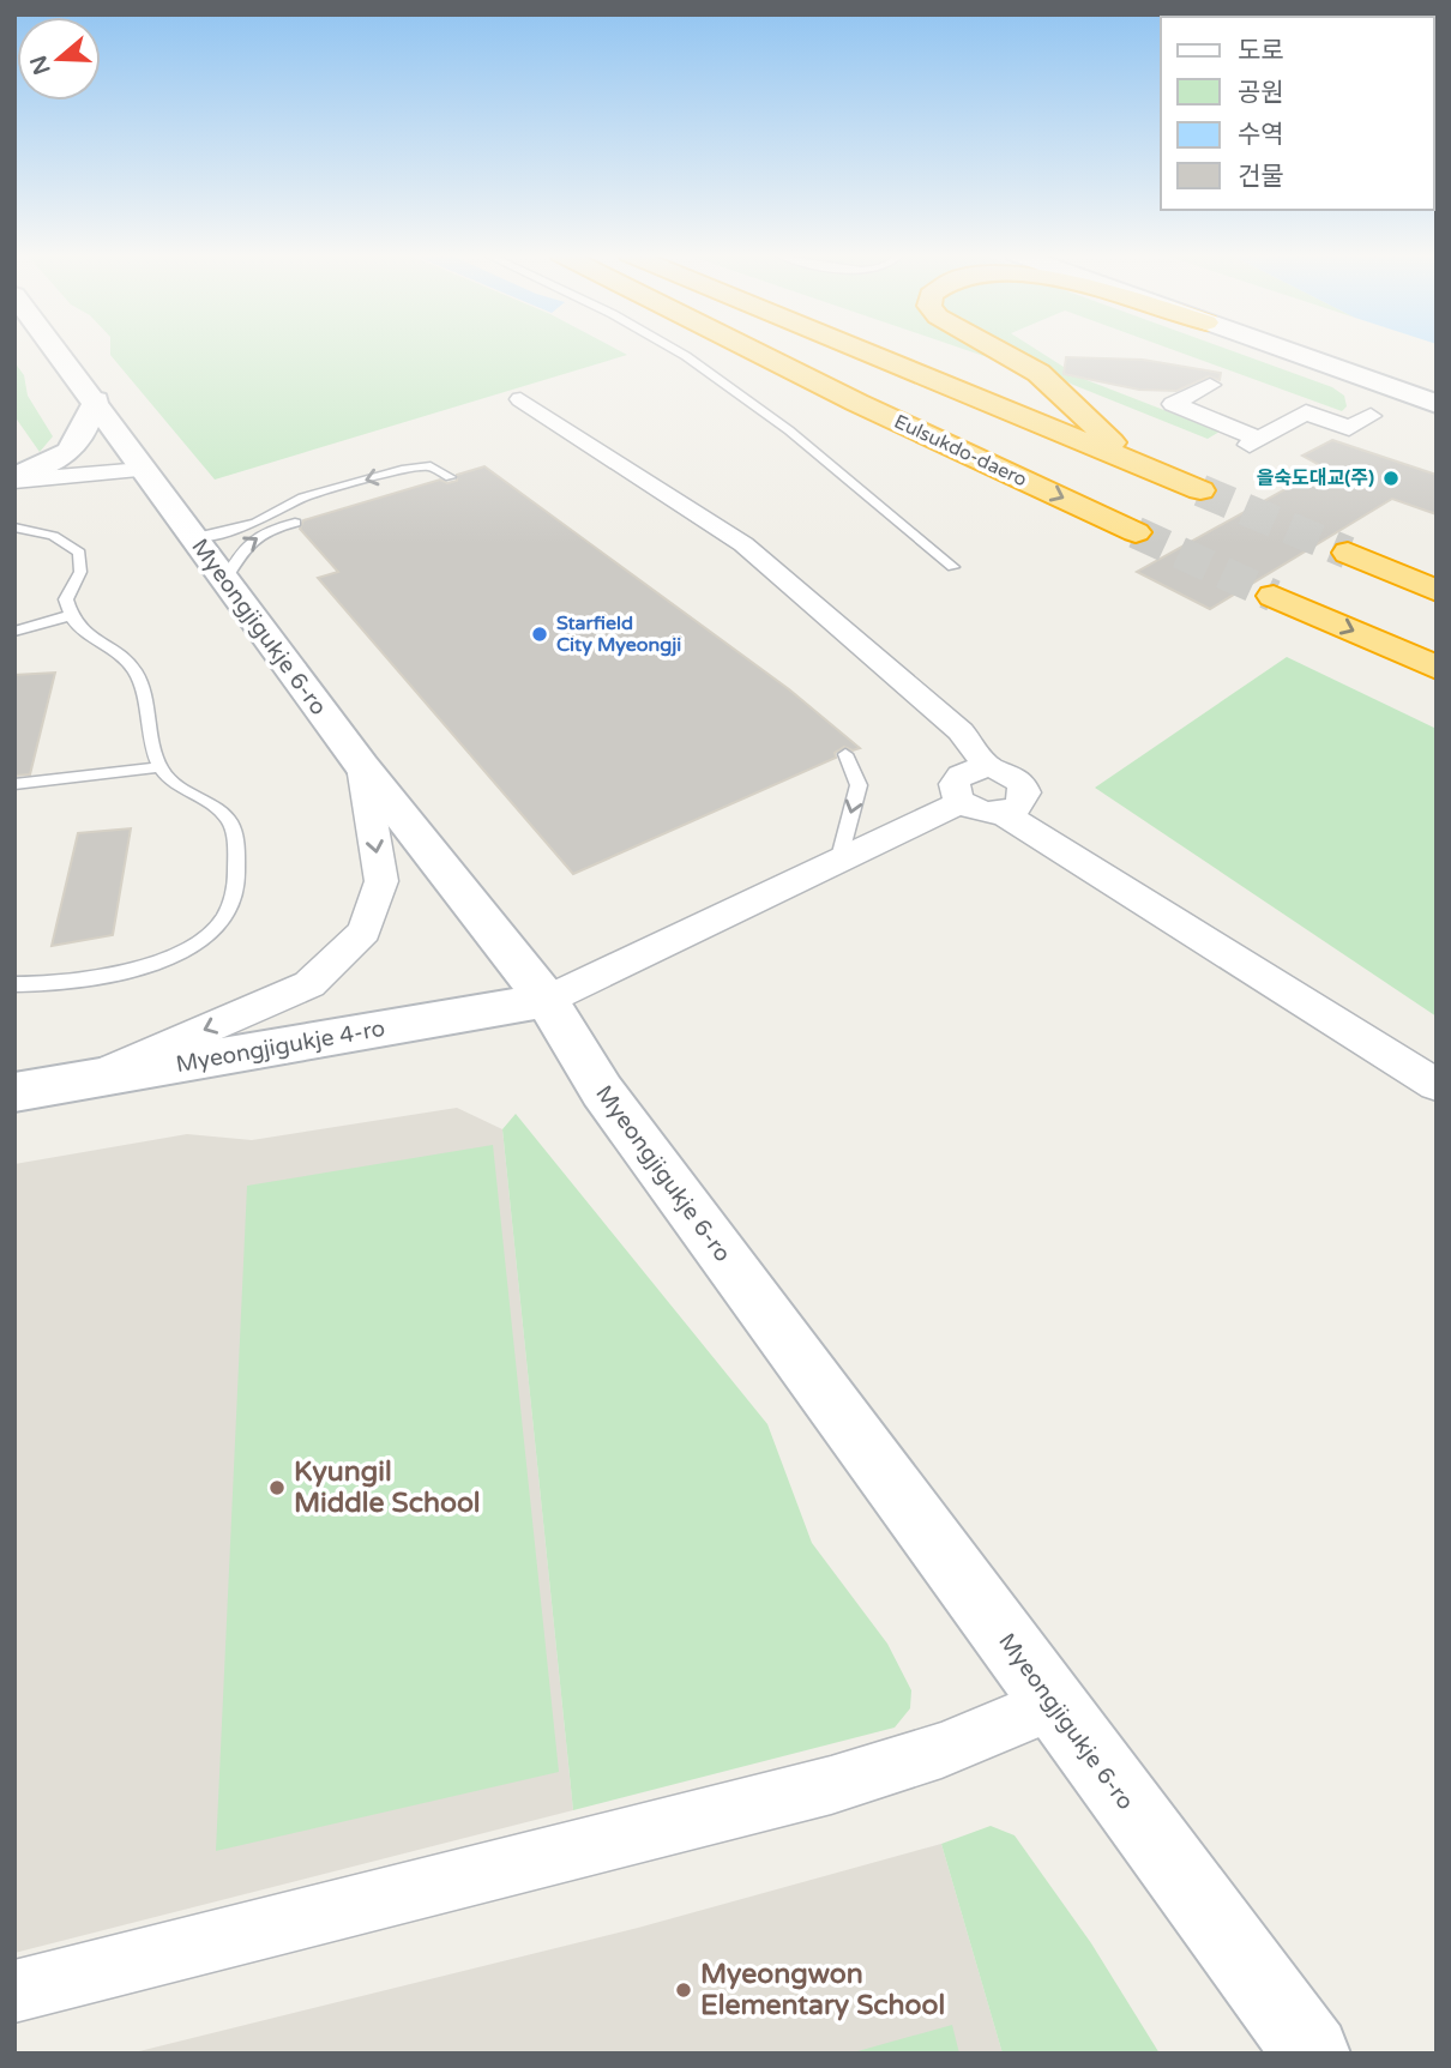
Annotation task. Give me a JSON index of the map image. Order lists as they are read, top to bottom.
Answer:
{
  "streets": {
    "highway": ["Eulsukdo-daero"],
    "street": ["Myeongjigukje 6-ro", "Myeongjigukje 4-ro"]
  },
  "crossings": [
    ["Myeongjigukje 6-ro", "Myeongjigukje 4-ro"]
  ],
  "places": [
    "을숙도대교(주)",
    "Starfield City Myeongji",
    "Kyungil Middle School",
    "Myeongwon Elementary School"
  ],
  "legend": [
    "도로",
    "공원",
    "수역",
    "건물"
  ],
  "north": "left"
}
